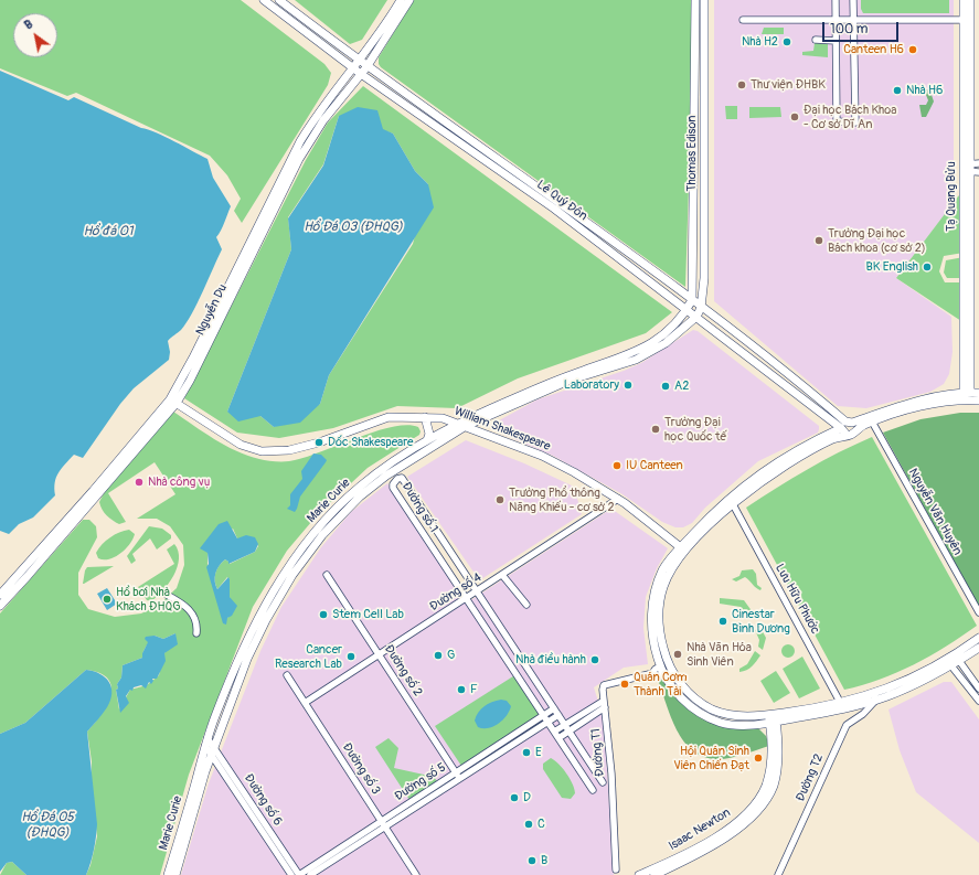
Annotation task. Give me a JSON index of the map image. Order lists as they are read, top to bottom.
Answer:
{
  "streets": {
    "street": [
      "Thomas Edison",
      "Tạ Quang Bửu",
      "Lê Quý Đôn",
      "Nguyễn Du",
      "William Shakespeare",
      "Marie Curie",
      "Đường số 1",
      "Nguyễn Văn Huyên",
      "Đường số 4",
      "Lưu Hữu Phước",
      "Đường số 2",
      "Đường T1",
      "Đường số 3",
      "Đường T2",
      "Đường số 5",
      "Đường số 6",
      "Isaac Newton"
    ]
  },
  "crossings": [
    ["Thomas Edison", "Lê Quý Đôn"],
    ["Thomas Edison", "Marie Curie"],
    ["Lê Quý Đôn", "Nguyễn Du"],
    ["Lê Quý Đôn", "Marie Curie"],
    ["Nguyễn Du", "William Shakespeare"],
    ["William Shakespeare", "Marie Curie"],
    ["William Shakespeare", "Đường số 4"],
    ["Marie Curie", "Đường số 6"],
    ["Đường số 1", "Đường số 4"],
    ["Đường số 1", "Đường số 5"],
    ["Đường số 4", "Đường số 2"],
    ["Đường số 4", "Đường số 3"],
    ["Đường số 2", "Đường số 5"],
    ["Đường số 3", "Đường số 5"],
    ["Đường số 5", "Đường số 6"]
  ],
  "water": ["Hồ Đá 03 (ĐHQG)", "Hồ đá 01", "Hồ Đá 05 (ĐHQG)"],
  "places": [
    "Nhà H2",
    "Canteen H6",
    "Thư viện ĐHBK",
    "Nhà H6",
    "Đại học Bách Khoa - Cơ sở Dĩ An",
    "Trường Đại học Bách khoa (cơ sở 2)",
    "BK English",
    "Laboratory",
    "A2",
    "Trường Đại học Quốc tế",
    "Dốc Shakespeare",
    "IU Canteen",
    "Nhà công vụ",
    "Trường Phổ thông Năng Khiếu - cơ sở 2",
    "Hồ bơi Nhà Khách ĐHQG",
    "Stem Cell Lab",
    "Cinestar Bình Dương",
    "Nhà Văn Hóa Sinh Viên",
    "G",
    "Cancer Research Lab",
    "Nhà điều hành",
    "Quán Cơm Thành Tài",
    "F",
    "E",
    "Hội Quán Sinh Viên Chiến Đạt",
    "D",
    "C",
    "B"
  ],
  "scale_bar": "100 m",
  "north": "top left"
}
